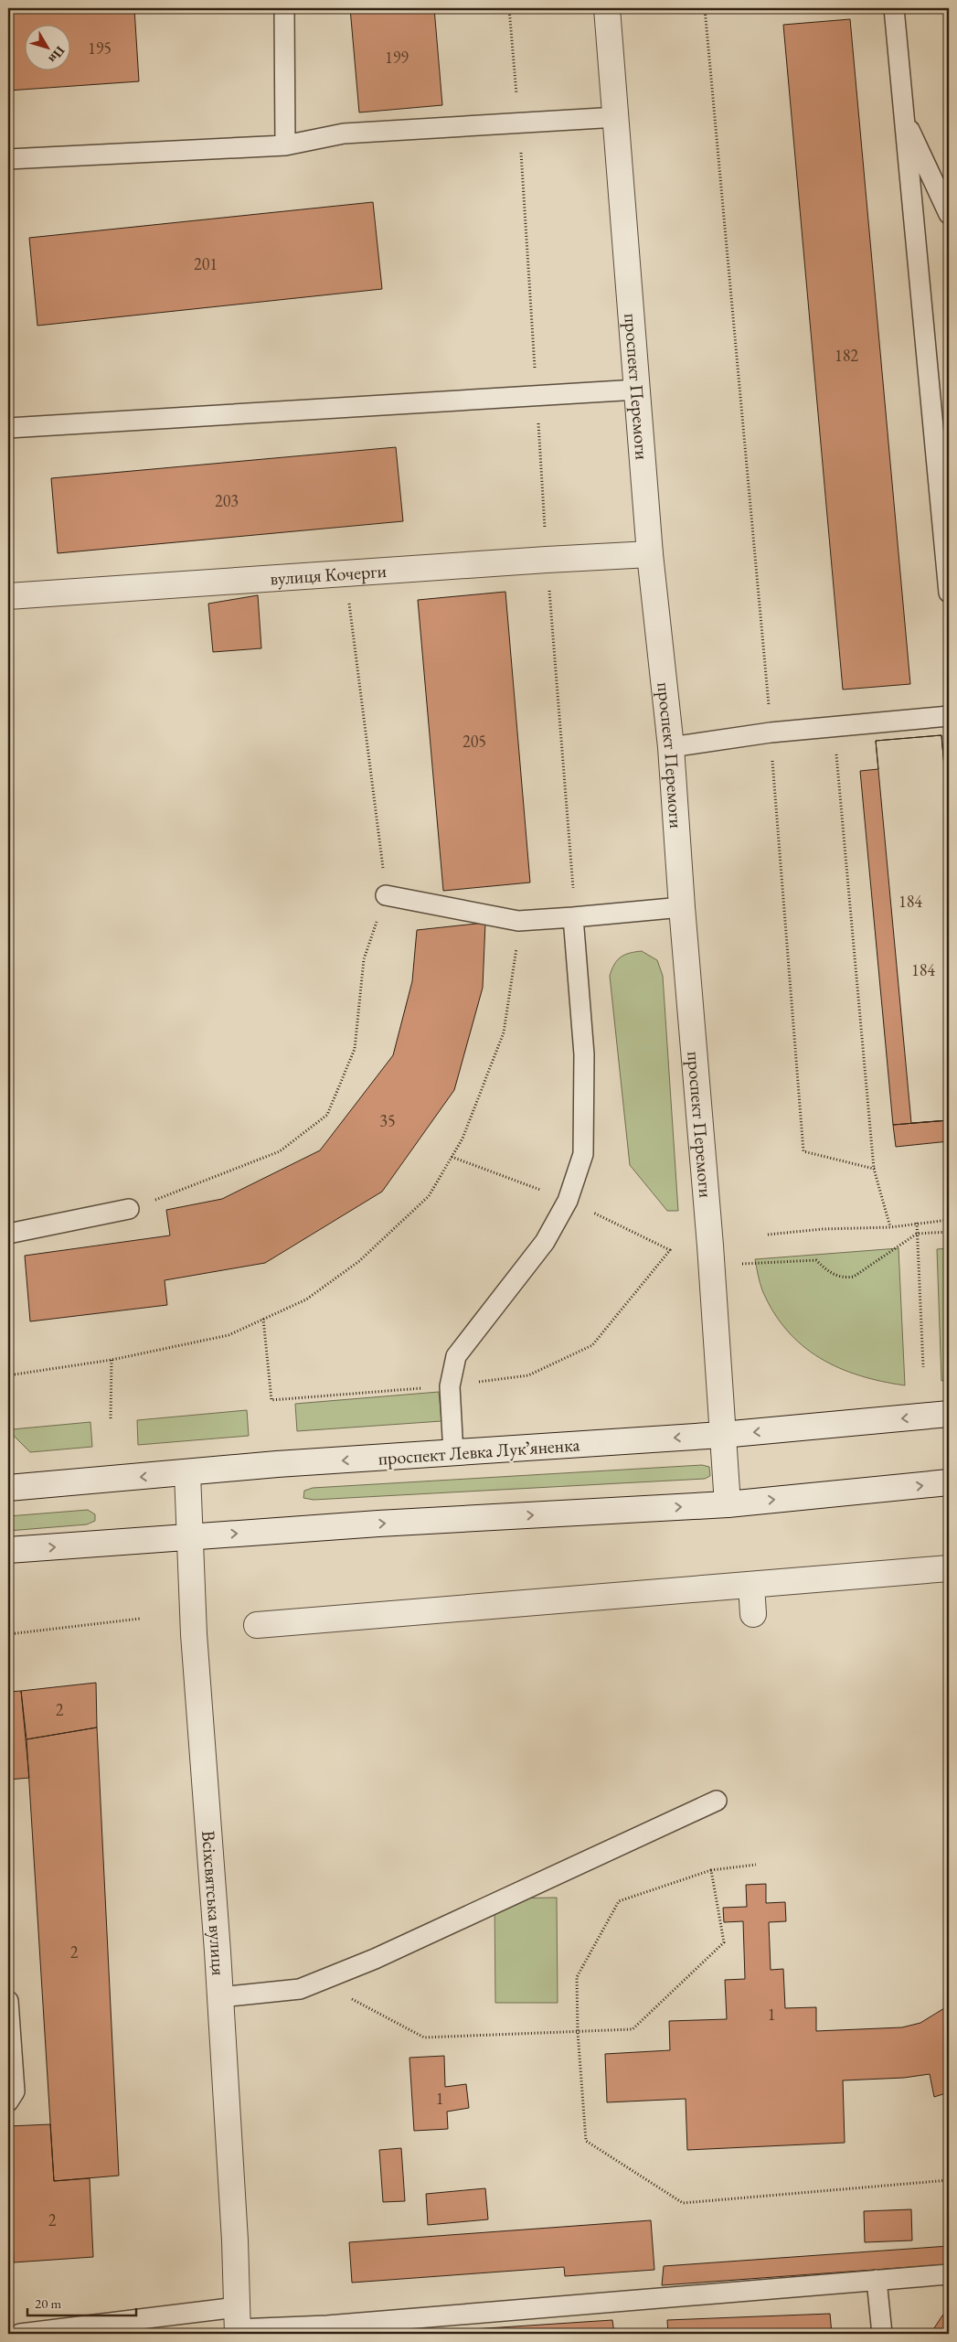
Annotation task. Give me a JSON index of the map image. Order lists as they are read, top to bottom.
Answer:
{
  "streets": {
    "street": [
      "проспект Перемоги",
      "вулиця Кочерги",
      "проспект Левка Лукʼяненка",
      "Всіхсвятська вулиця"
    ]
  },
  "crossings": [
    ["проспект Перемоги", "вулиця Кочерги"],
    ["проспект Перемоги", "проспект Левка Лукʼяненка"],
    ["проспект Левка Лукʼяненка", "Всіхсвятська вулиця"]
  ],
  "house_numbers": [
    "195",
    "199",
    "201",
    "182",
    "203",
    "205",
    "184",
    "184",
    "35",
    "2",
    "2",
    "1",
    "1",
    "2"
  ],
  "scale_bar": "20 m",
  "north": "bottom right"
}
